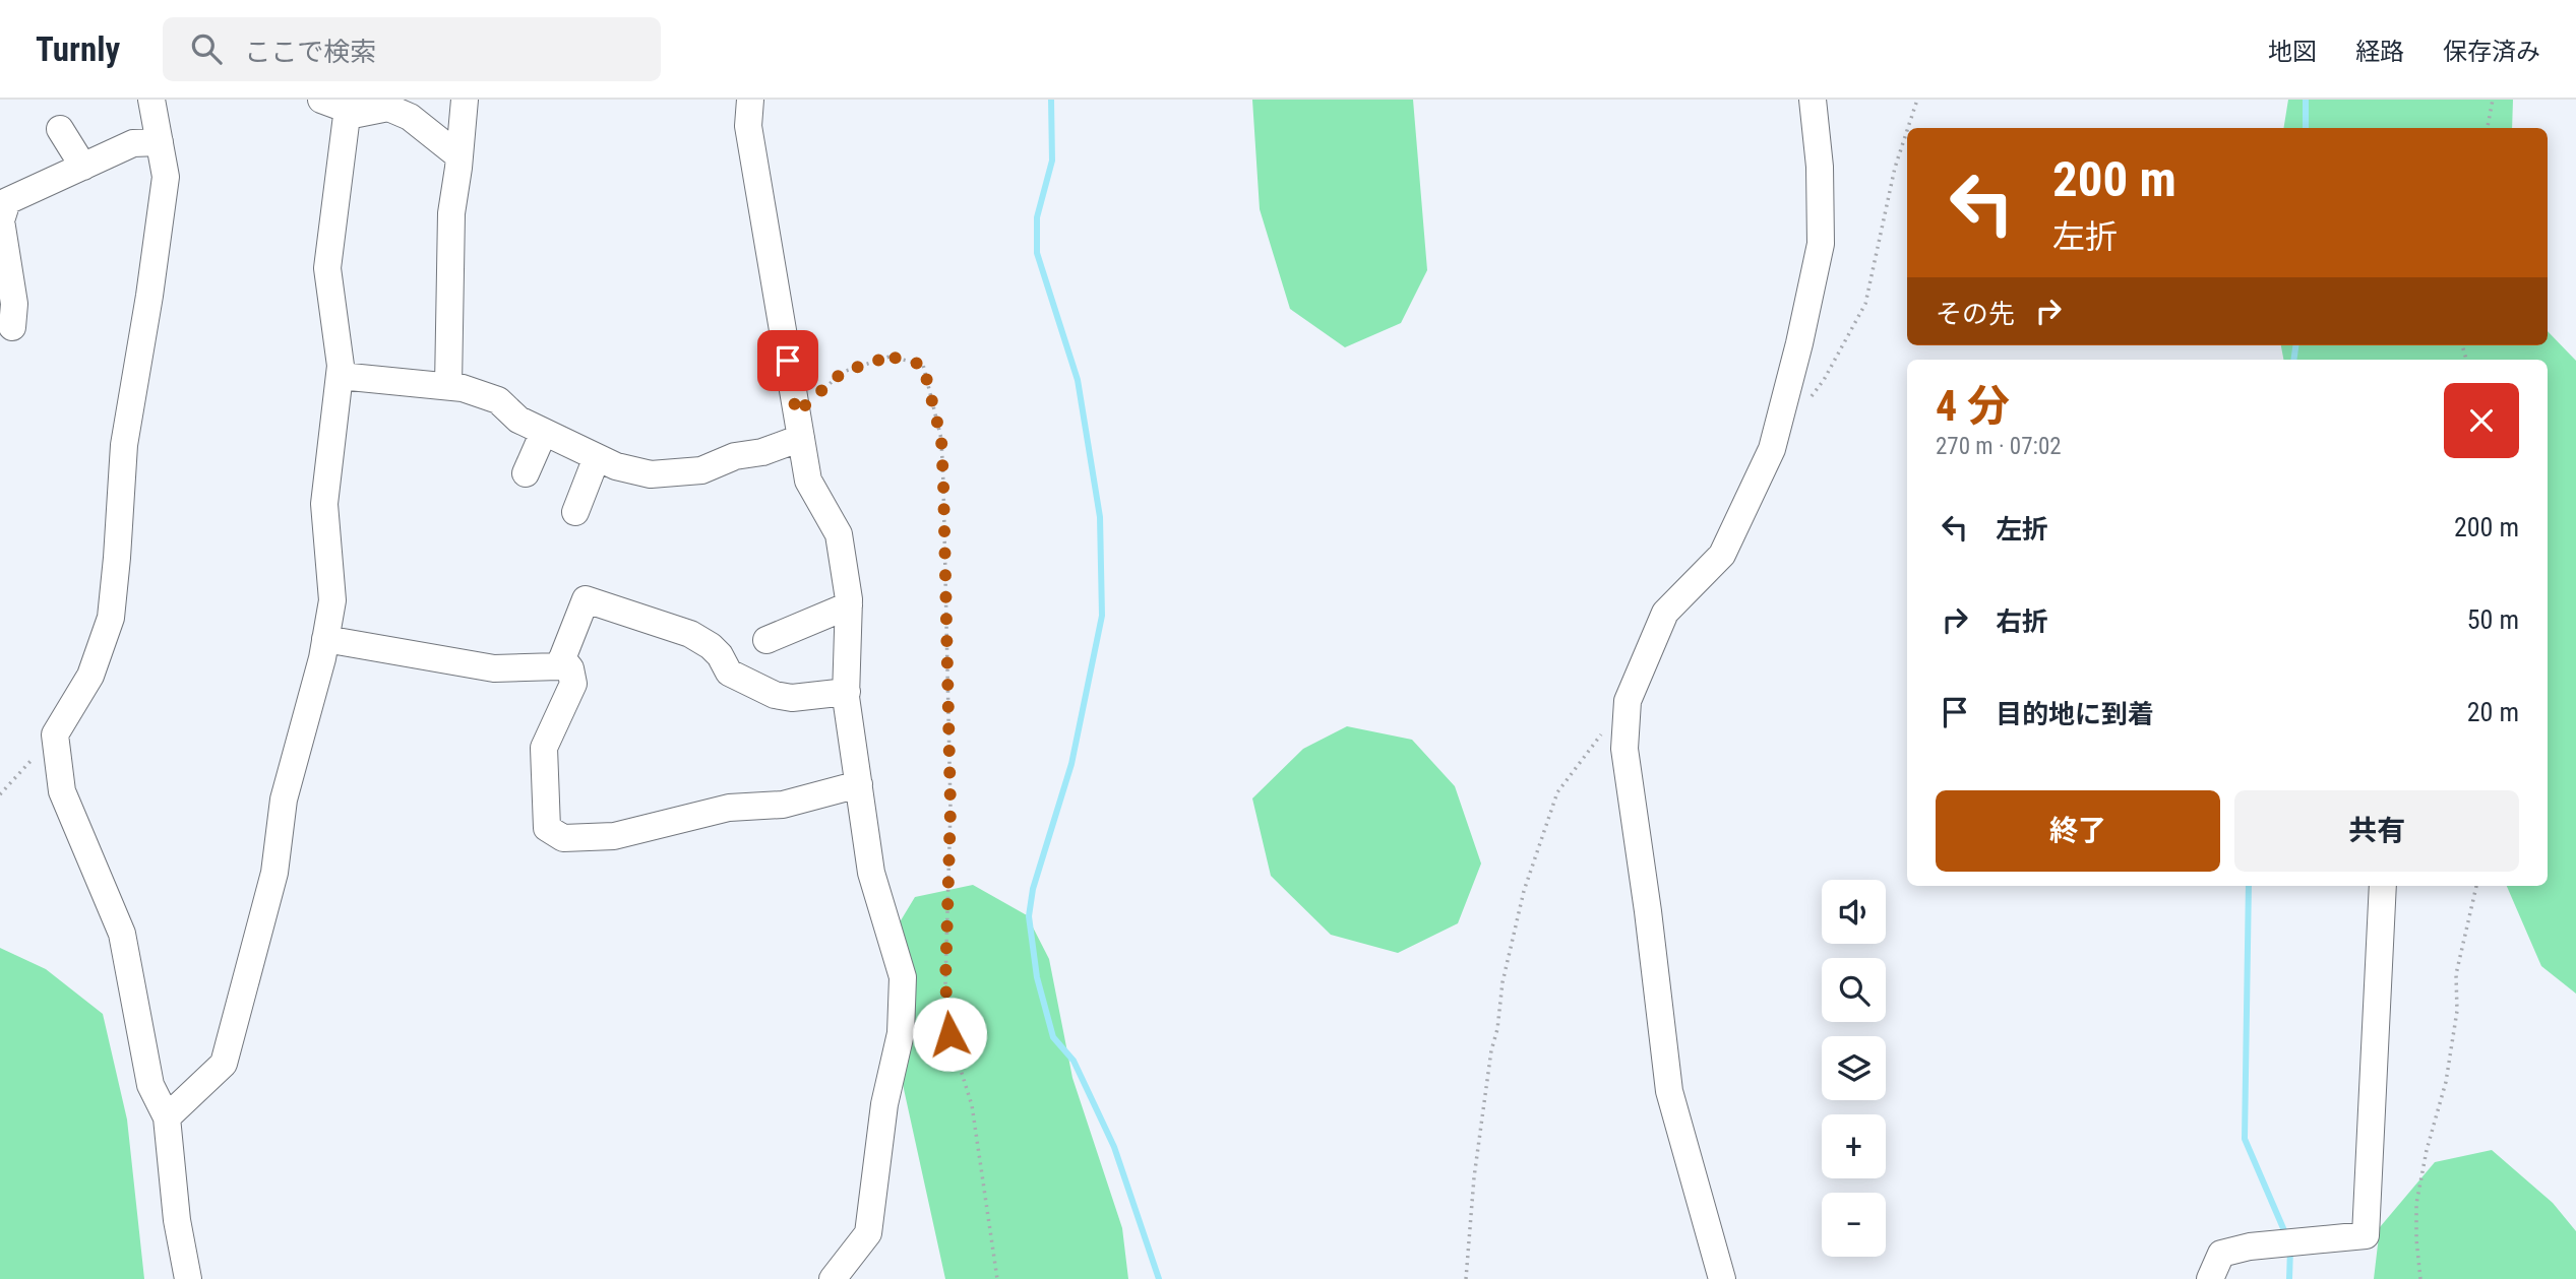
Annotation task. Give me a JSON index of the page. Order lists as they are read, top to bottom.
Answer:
{
  "page": {
    "header": "Turnly",
    "search": "ここで検索",
    "nav": ["地図", "経路", "保存済み"],
    "turn": ["200 m", "左折"],
    "then": "その先",
    "heading": ["4 分", "270 m · 07:02"],
    "list": [
      {
        "name": "左折",
        "value": "200 m"
      },
      {
        "name": "右折",
        "value": "50 m"
      },
      {
        "name": "目的地に到着",
        "value": "20 m"
      }
    ],
    "buttons": ["終了", "共有"],
    "map_buttons": ["+", "−"]
  }
}
